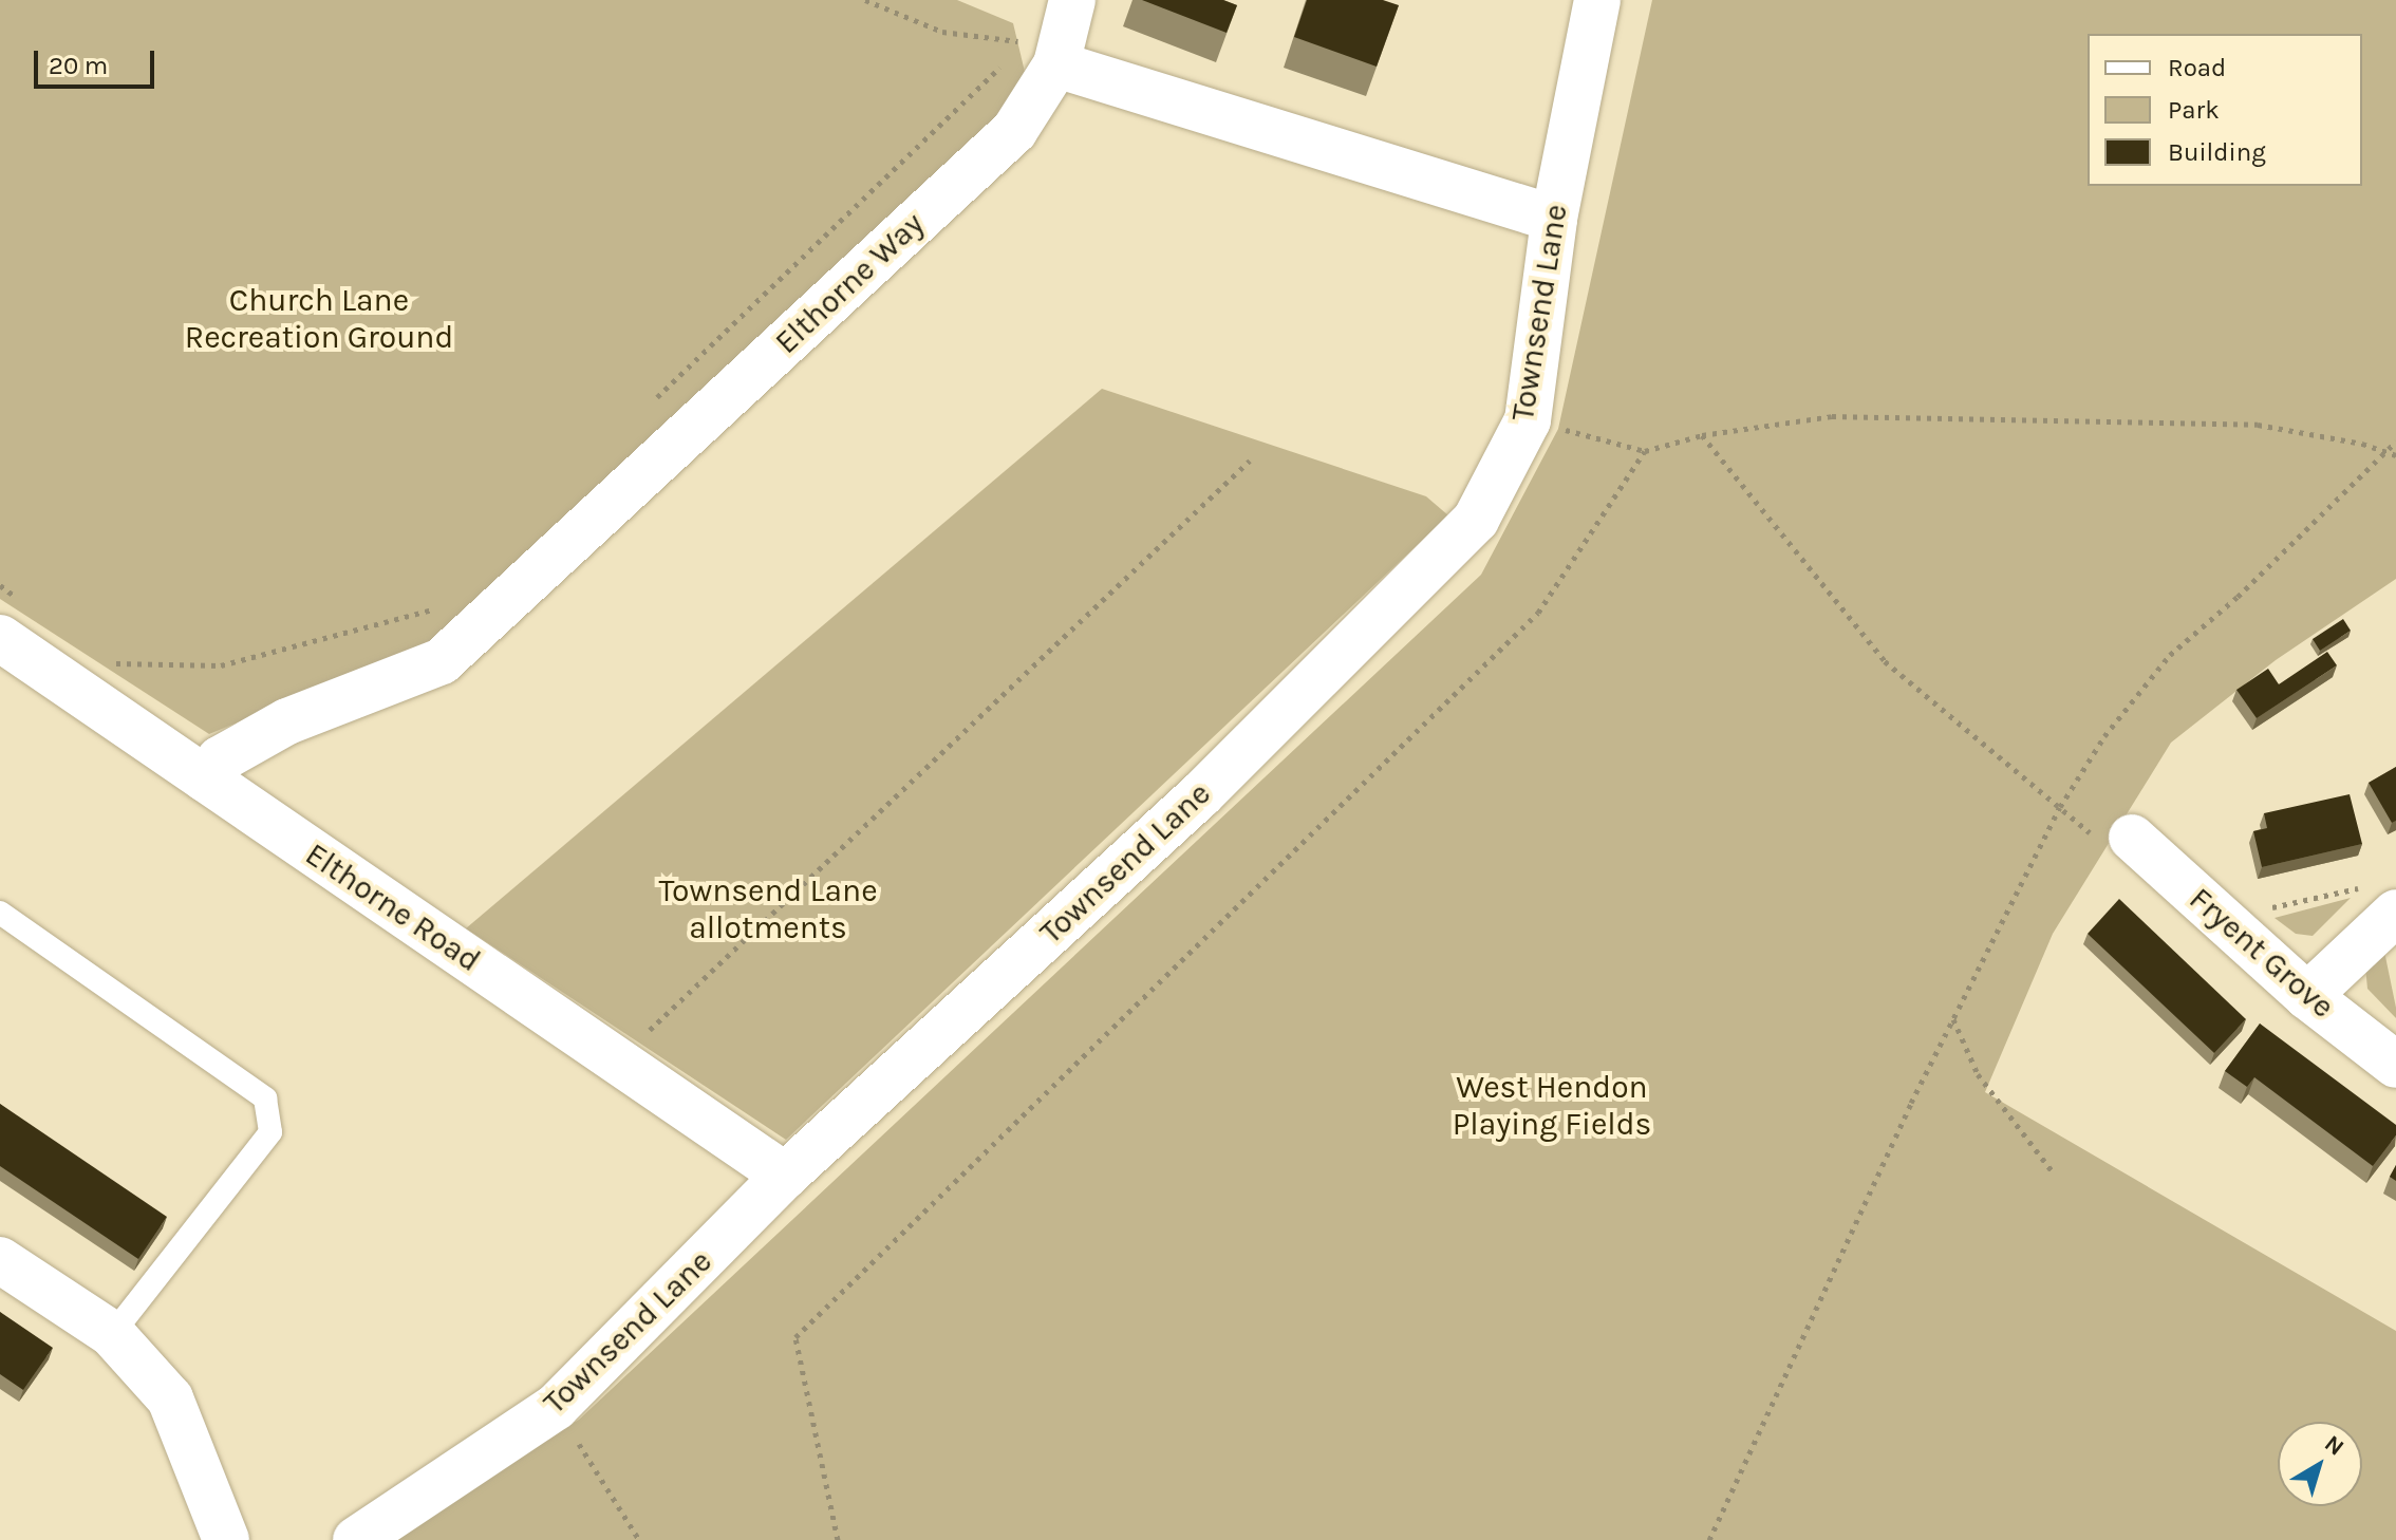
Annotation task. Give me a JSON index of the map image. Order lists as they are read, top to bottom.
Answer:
{
  "streets": {
    "street": [
      "Elthorne Way",
      "Townsend Lane",
      "Elthorne Road",
      "Fryent Grove"
    ]
  },
  "crossings": [
    ["Elthorne Way", "Elthorne Road"],
    ["Townsend Lane", "Elthorne Road"]
  ],
  "parks": ["Church Lane Recreation Ground", "Townsend Lane allotments", "West Hendon Playing Fields"],
  "legend": ["Road", "Park", "Building"],
  "scale_bar": "20 m",
  "north": "top right"
}
